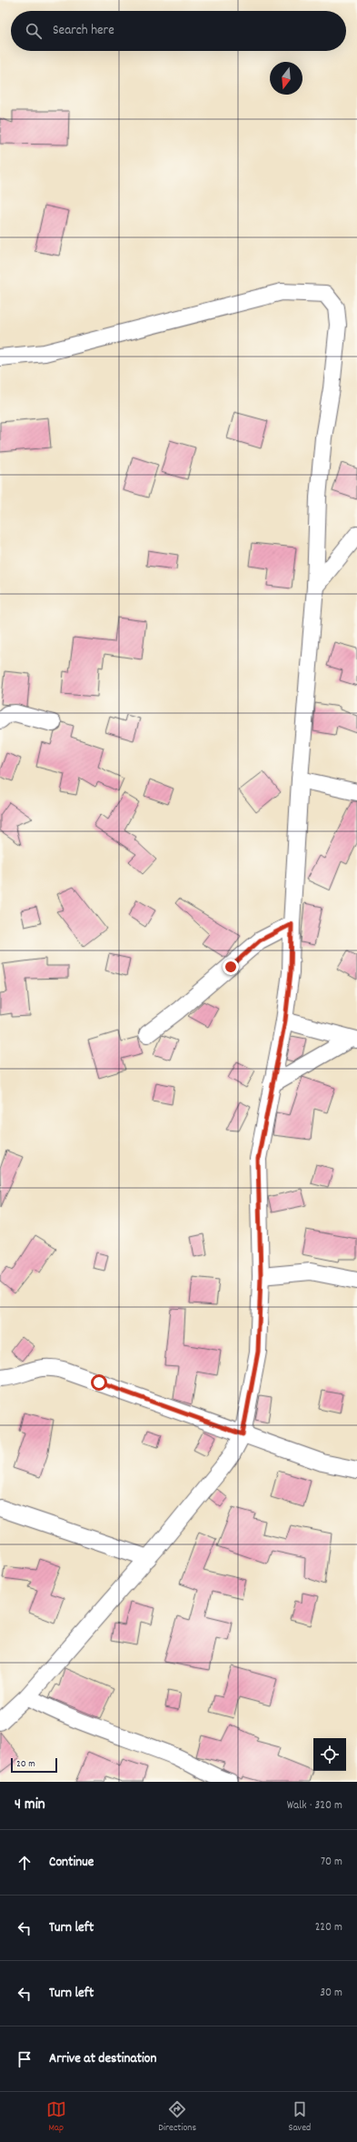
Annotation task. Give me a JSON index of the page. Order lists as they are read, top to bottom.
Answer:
{
  "scale_bar": "20 m",
  "north": "bottom",
  "page": {
    "search": "Search here",
    "scale": "20 m",
    "heading": ["4 min", "Walk · 320 m"],
    "list": [
      ["Continue", "70 m"],
      ["Turn left", "220 m"],
      ["Turn left", "30 m"],
      "Arrive at destination"
    ],
    "nav": ["Map", "Directions", "Saved"]
  }
}
